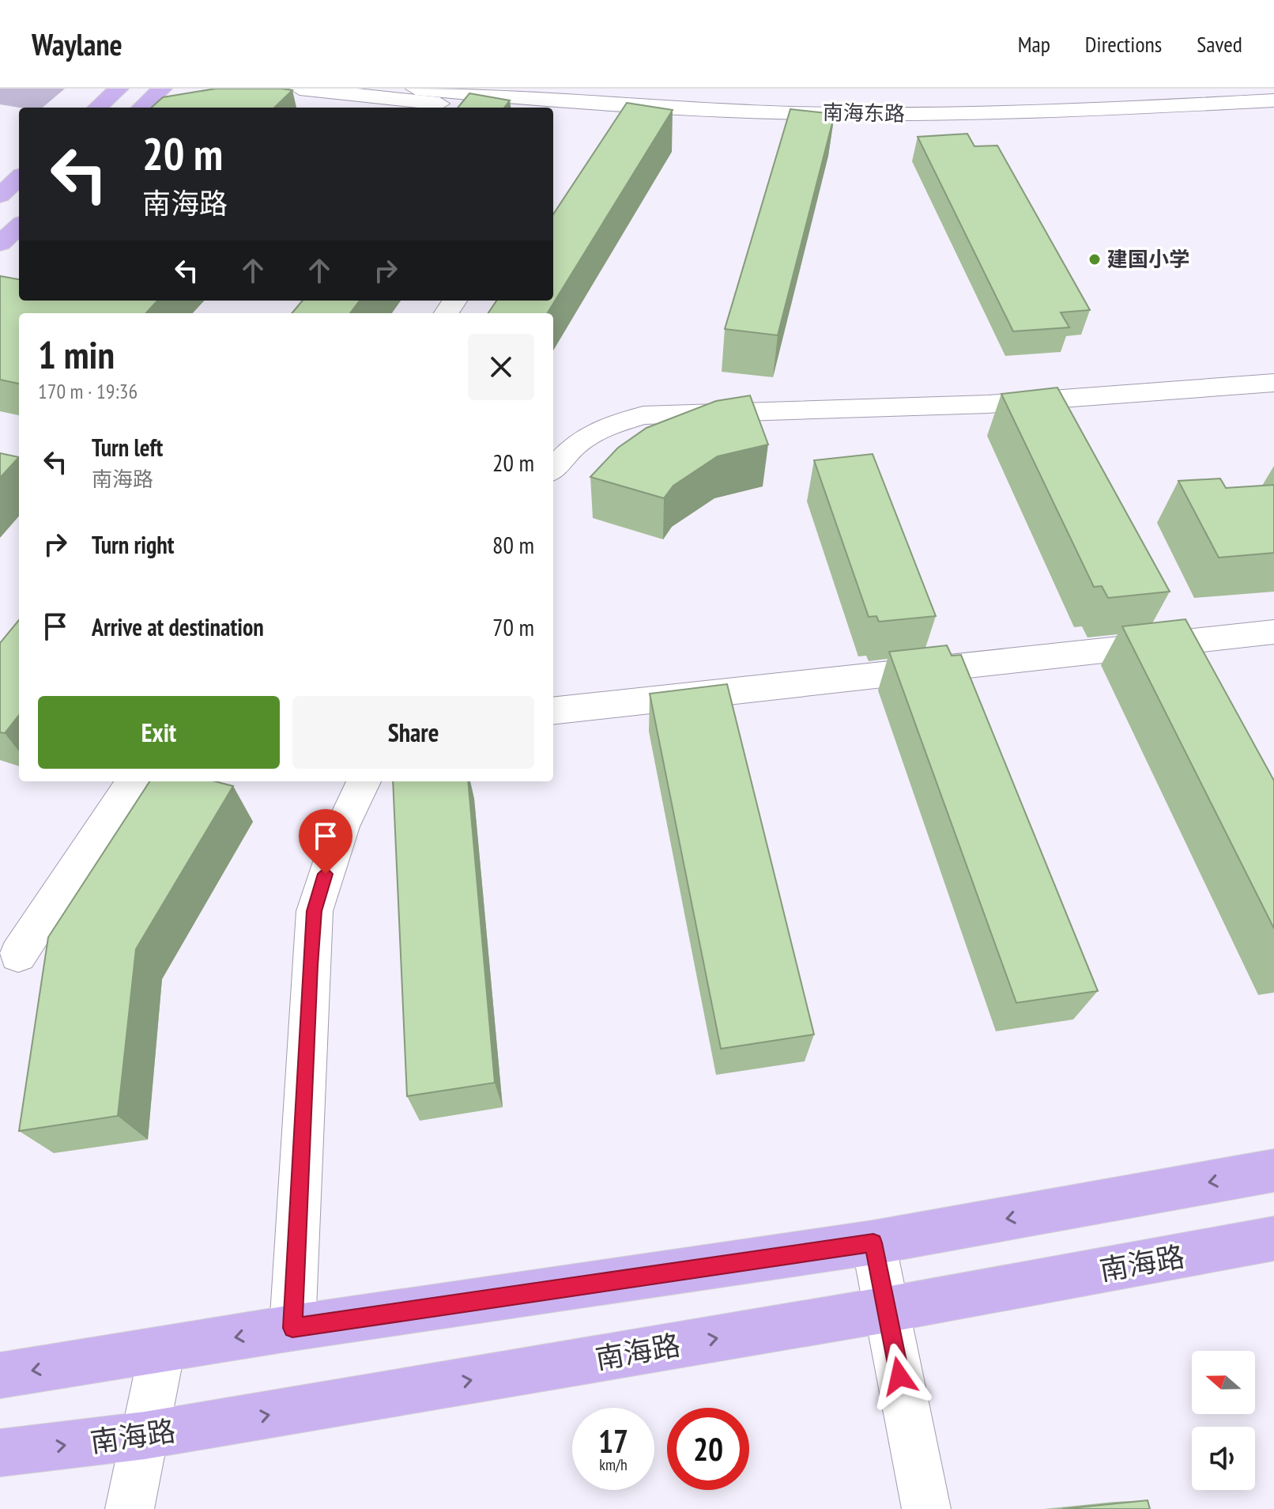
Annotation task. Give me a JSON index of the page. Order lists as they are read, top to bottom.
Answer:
{
  "streets": {
    "main road": ["南海路"],
    "street": ["南海东路"]
  },
  "places": ["建国小学"],
  "north": "left",
  "page": {
    "header": "Waylane",
    "nav": ["Map", "Directions", "Saved"],
    "turn": ["20 m", "南海路"],
    "heading": ["1 min", "170 m · 19:36"],
    "list": [
      {
        "name": "Turn left",
        "note": "南海路",
        "value": "20 m"
      },
      {
        "name": "Turn right",
        "value": "80 m"
      },
      {
        "name": "Arrive at destination",
        "value": "70 m"
      }
    ],
    "buttons": ["Exit", "Share"],
    "speed": "17 km/h",
    "limit": "20"
  }
}
